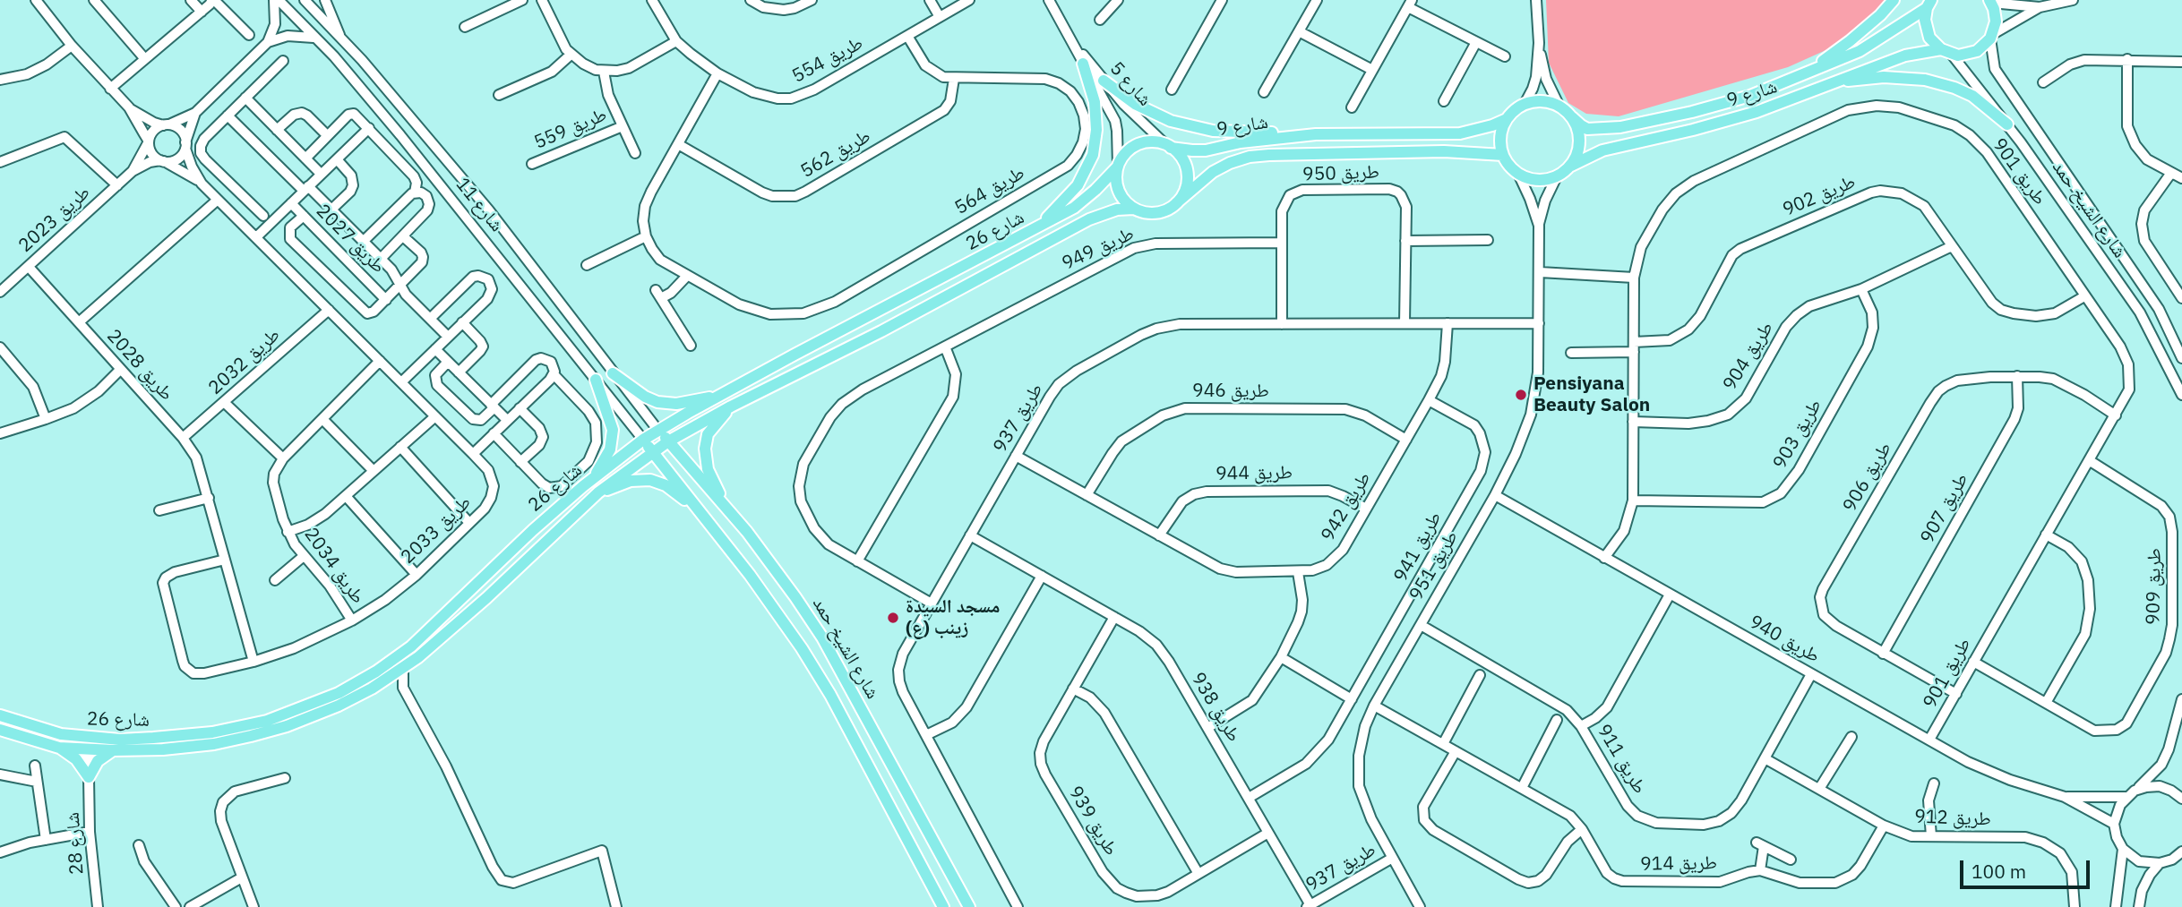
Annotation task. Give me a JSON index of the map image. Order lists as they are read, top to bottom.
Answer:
{
  "streets": {
    "main road": ["شارع 9", "شارع الشيخ حمد", "شارع 26"],
    "street": [
      "طريق 554",
      "شارع 5",
      "طريق 559",
      "طريق 562",
      "طريق 901",
      "طريق 950",
      "طريق 564",
      "طريق 902",
      "شارع 11",
      "طريق 2023",
      "طريق 2027",
      "طريق 949",
      "طريق 904",
      "طريق 2032",
      "طريق 2028",
      "طريق 946",
      "طريق 937",
      "طريق 903",
      "طريق 944",
      "طريق 906",
      "طريق 942",
      "طريق 907",
      "طريق 2033",
      "طريق 941",
      "طريق 2034",
      "طريق 951",
      "طريق 909",
      "طريق 940",
      "طريق 938",
      "طريق 911",
      "طريق 912",
      "طريق 939",
      "شارع 28",
      "طريق 914"
    ]
  },
  "crossings": [
    ["طريق 554", "طريق 564"],
    ["شارع 5", "شارع 9"],
    ["شارع 5", "شارع 26"],
    ["شارع 9", "شارع الشيخ حمد"],
    ["شارع 9", "شارع 26"],
    ["شارع 9", "طريق 951"],
    ["طريق 562", "طريق 564"],
    ["طريق 901", "طريق 902"],
    ["طريق 901", "طريق 904"],
    ["طريق 901", "طريق 903"],
    ["طريق 901", "طريق 906"],
    ["طريق 901", "طريق 909"],
    ["طريق 901", "طريق 940"],
    ["طريق 950", "طريق 949"],
    ["طريق 950", "طريق 937"],
    ["طريق 902", "طريق 904"],
    ["شارع 11", "شارع الشيخ حمد"],
    ["شارع 11", "شارع 26"],
    ["شارع الشيخ حمد", "شارع 26"],
    ["طريق 2023", "طريق 2028"],
    ["طريق 2023", "طريق 2033"],
    ["شارع 26", "شارع 28"],
    ["طريق 949", "طريق 937"],
    ["طريق 904", "طريق 903"],
    ["طريق 2032", "طريق 2028"],
    ["طريق 2032", "طريق 2033"],
    ["طريق 2028", "طريق 2033"],
    ["طريق 946", "طريق 942"],
    ["طريق 937", "طريق 942"],
    ["طريق 937", "طريق 951"],
    ["طريق 937", "طريق 938"],
    ["طريق 944", "طريق 942"],
    ["طريق 906", "طريق 907"],
    ["طريق 942", "طريق 941"],
    ["طريق 2033", "طريق 2034"],
    ["طريق 941", "طريق 938"],
    ["طريق 951", "طريق 940"],
    ["طريق 951", "طريق 911"],
    ["طريق 951", "طريق 914"],
    ["طريق 940", "طريق 911"],
    ["طريق 938", "طريق 939"],
    ["طريق 911", "طريق 912"]
  ],
  "places": ["Pensiyana Beauty Salon", "مسجد السيدة زينب (ع)"],
  "scale_bar": "100 m"
}
